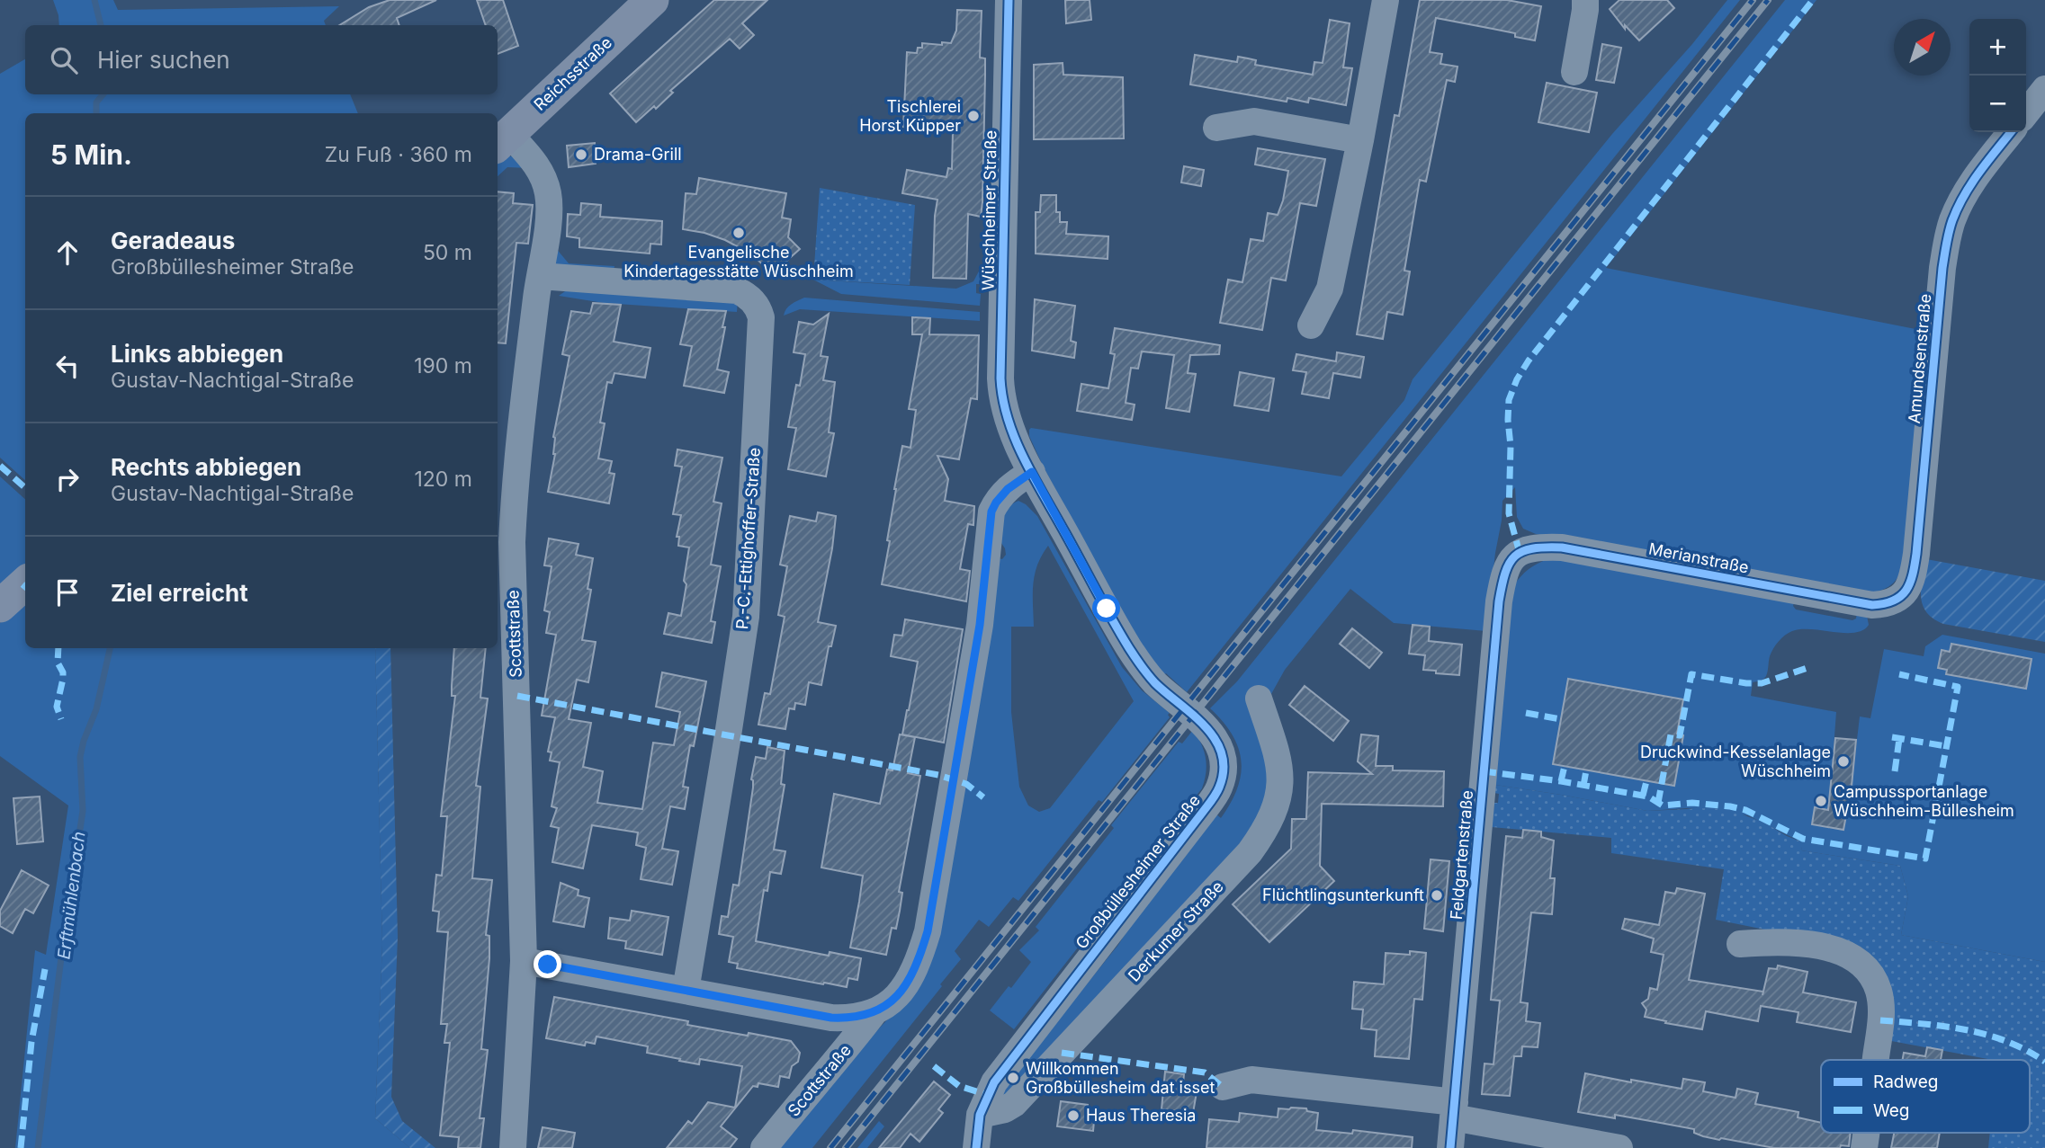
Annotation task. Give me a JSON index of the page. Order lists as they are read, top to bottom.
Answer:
{
  "streets": {
    "main road": ["Reichsstraße"],
    "street": [
      "Wüschheimer Straße",
      "Amundsenstraße",
      "P.-C.-Ettighoffer-Straße",
      "Merianstraße",
      "Scottstraße",
      "Feldgartenstraße",
      "Großbüllesheimer Straße",
      "Derkumer Straße"
    ]
  },
  "crossings": [
    ["Reichsstraße", "Scottstraße"],
    ["Wüschheimer Straße", "Großbüllesheimer Straße"],
    ["Amundsenstraße", "Merianstraße"],
    ["P.-C.-Ettighoffer-Straße", "Scottstraße"],
    ["Merianstraße", "Feldgartenstraße"],
    ["Großbüllesheimer Straße", "Derkumer Straße"]
  ],
  "water": ["Erftmühlenbach"],
  "places": [
    "Tischlerei Horst Küpper",
    "Drama-Grill",
    "Evangelische Kindertagesstätte Wüschheim",
    "Druckwind-Kesselanlage Wüschheim",
    "Campussportanlage Wüschheim-Büllesheim",
    "Flüchtlingsunterkunft",
    "Willkommen Großbüllesheim dat isset",
    "Haus Theresia"
  ],
  "legend": ["Radweg", "Weg"],
  "north": "top right",
  "page": {
    "map_buttons": ["+", "−"],
    "search": "Hier suchen",
    "heading": ["5 Min.", "Zu Fuß · 360 m"],
    "list": [
      ["Geradeaus", "Großbüllesheimer Straße", "50 m"],
      ["Links abbiegen", "Gustav-Nachtigal-Straße", "190 m"],
      ["Rechts abbiegen", "Gustav-Nachtigal-Straße", "120 m"],
      "Ziel erreicht"
    ]
  }
}
